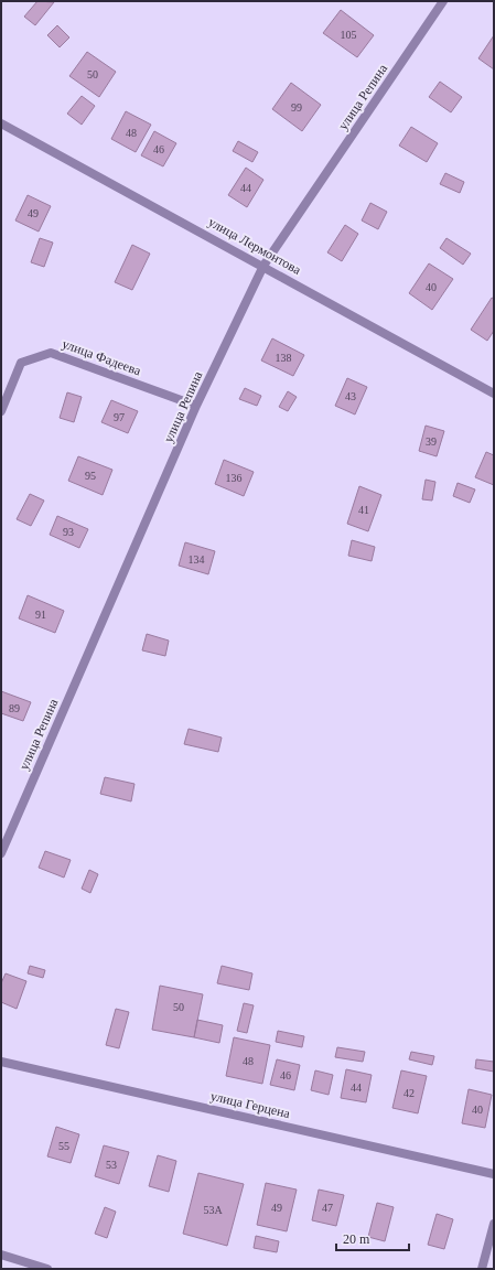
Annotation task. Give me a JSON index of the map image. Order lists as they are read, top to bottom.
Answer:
{
  "streets": {
    "street": [
      "улица Репина",
      "улица Лермонтова",
      "улица Фадеева",
      "улица Герцена"
    ]
  },
  "crossings": [
    ["улица Репина", "улица Лермонтова"],
    ["улица Репина", "улица Фадеева"]
  ],
  "house_numbers": [
    "105",
    "50",
    "99",
    "48",
    "46",
    "44",
    "49",
    "40",
    "138",
    "43",
    "97",
    "39",
    "95",
    "136",
    "41",
    "93",
    "134",
    "91",
    "89",
    "50",
    "48",
    "46",
    "44",
    "42",
    "40",
    "55",
    "53",
    "49",
    "47",
    "53А"
  ],
  "scale_bar": "20 m"
}
